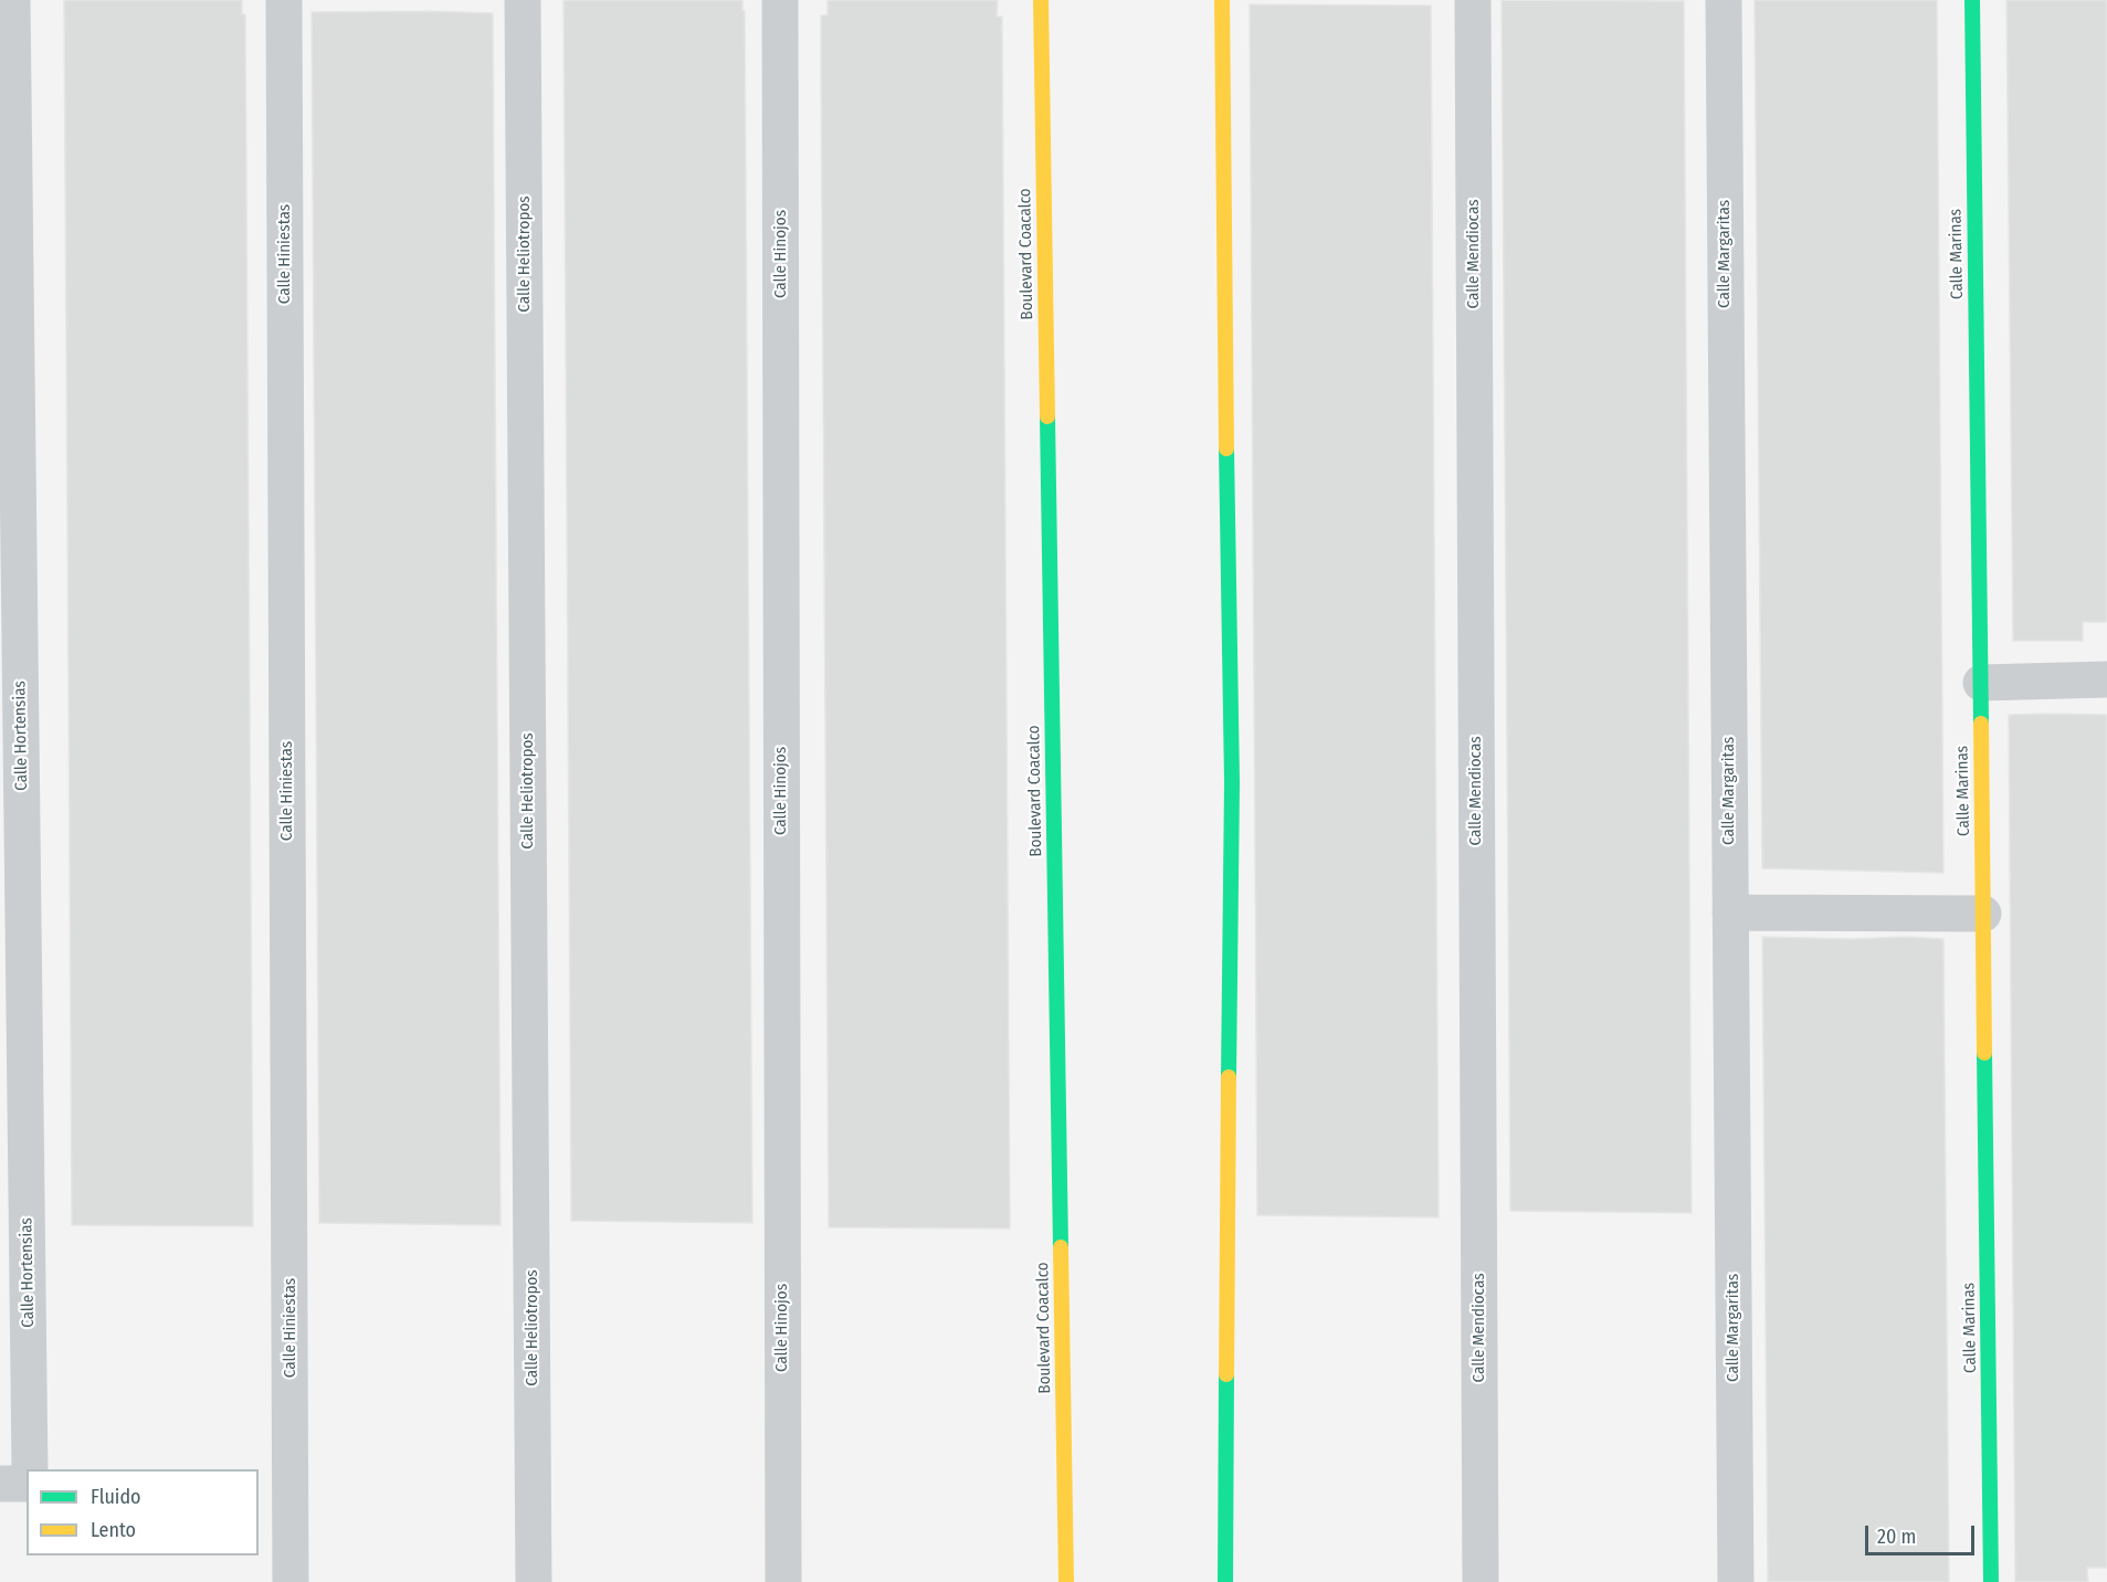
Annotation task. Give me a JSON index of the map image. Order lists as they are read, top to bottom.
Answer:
{
  "streets": {
    "main road": ["Boulevard Coacalco", "Calle Marinas"],
    "street": [
      "Calle Hiniestas",
      "Calle Heliotropos",
      "Calle Hinojos",
      "Calle Mendiocas",
      "Calle Margaritas",
      "Calle Hortensias"
    ]
  },
  "legend": ["Fluido", "Lento"],
  "scale_bar": "20 m"
}
